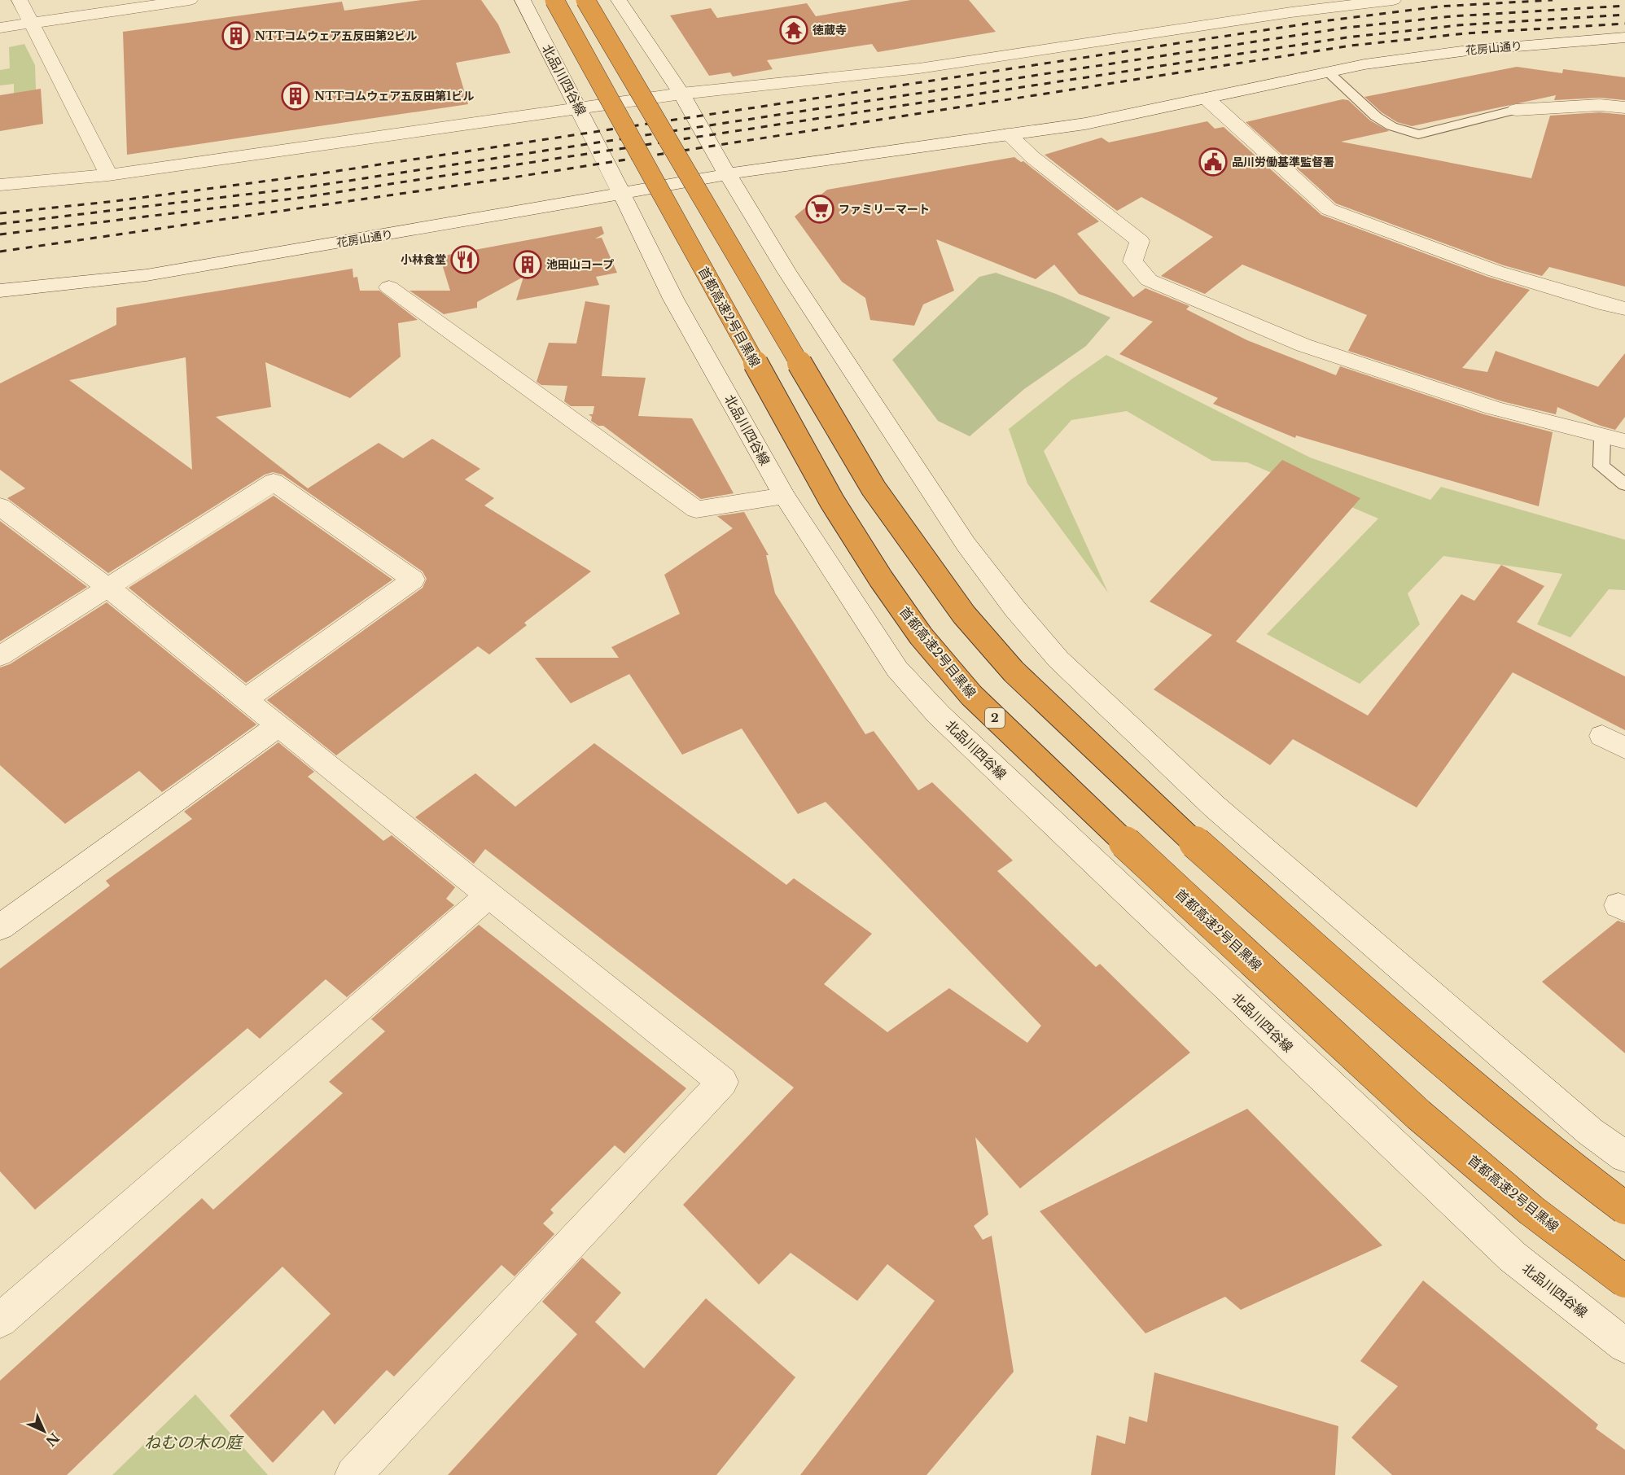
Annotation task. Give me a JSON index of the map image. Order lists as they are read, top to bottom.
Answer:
{
  "streets": {
    "highway": ["首都高速2号目黒線", "2"],
    "street": ["花房山通り", "北品川四谷線"]
  },
  "crossings": [
    ["花房山通り", "北品川四谷線"]
  ],
  "parks": ["ねむの木の庭"],
  "places": {
    "temple": ["徳蔵寺"],
    "building": ["NTTコムウェア五反田第2ビル", "NTTコムウェア五反田第1ビル", "池田山コープ"],
    "public building": ["品川労働基準監督署"],
    "supermarket": ["ファミリーマート"],
    "restaurant": ["小林食堂"]
  },
  "north": "bottom right"
}
